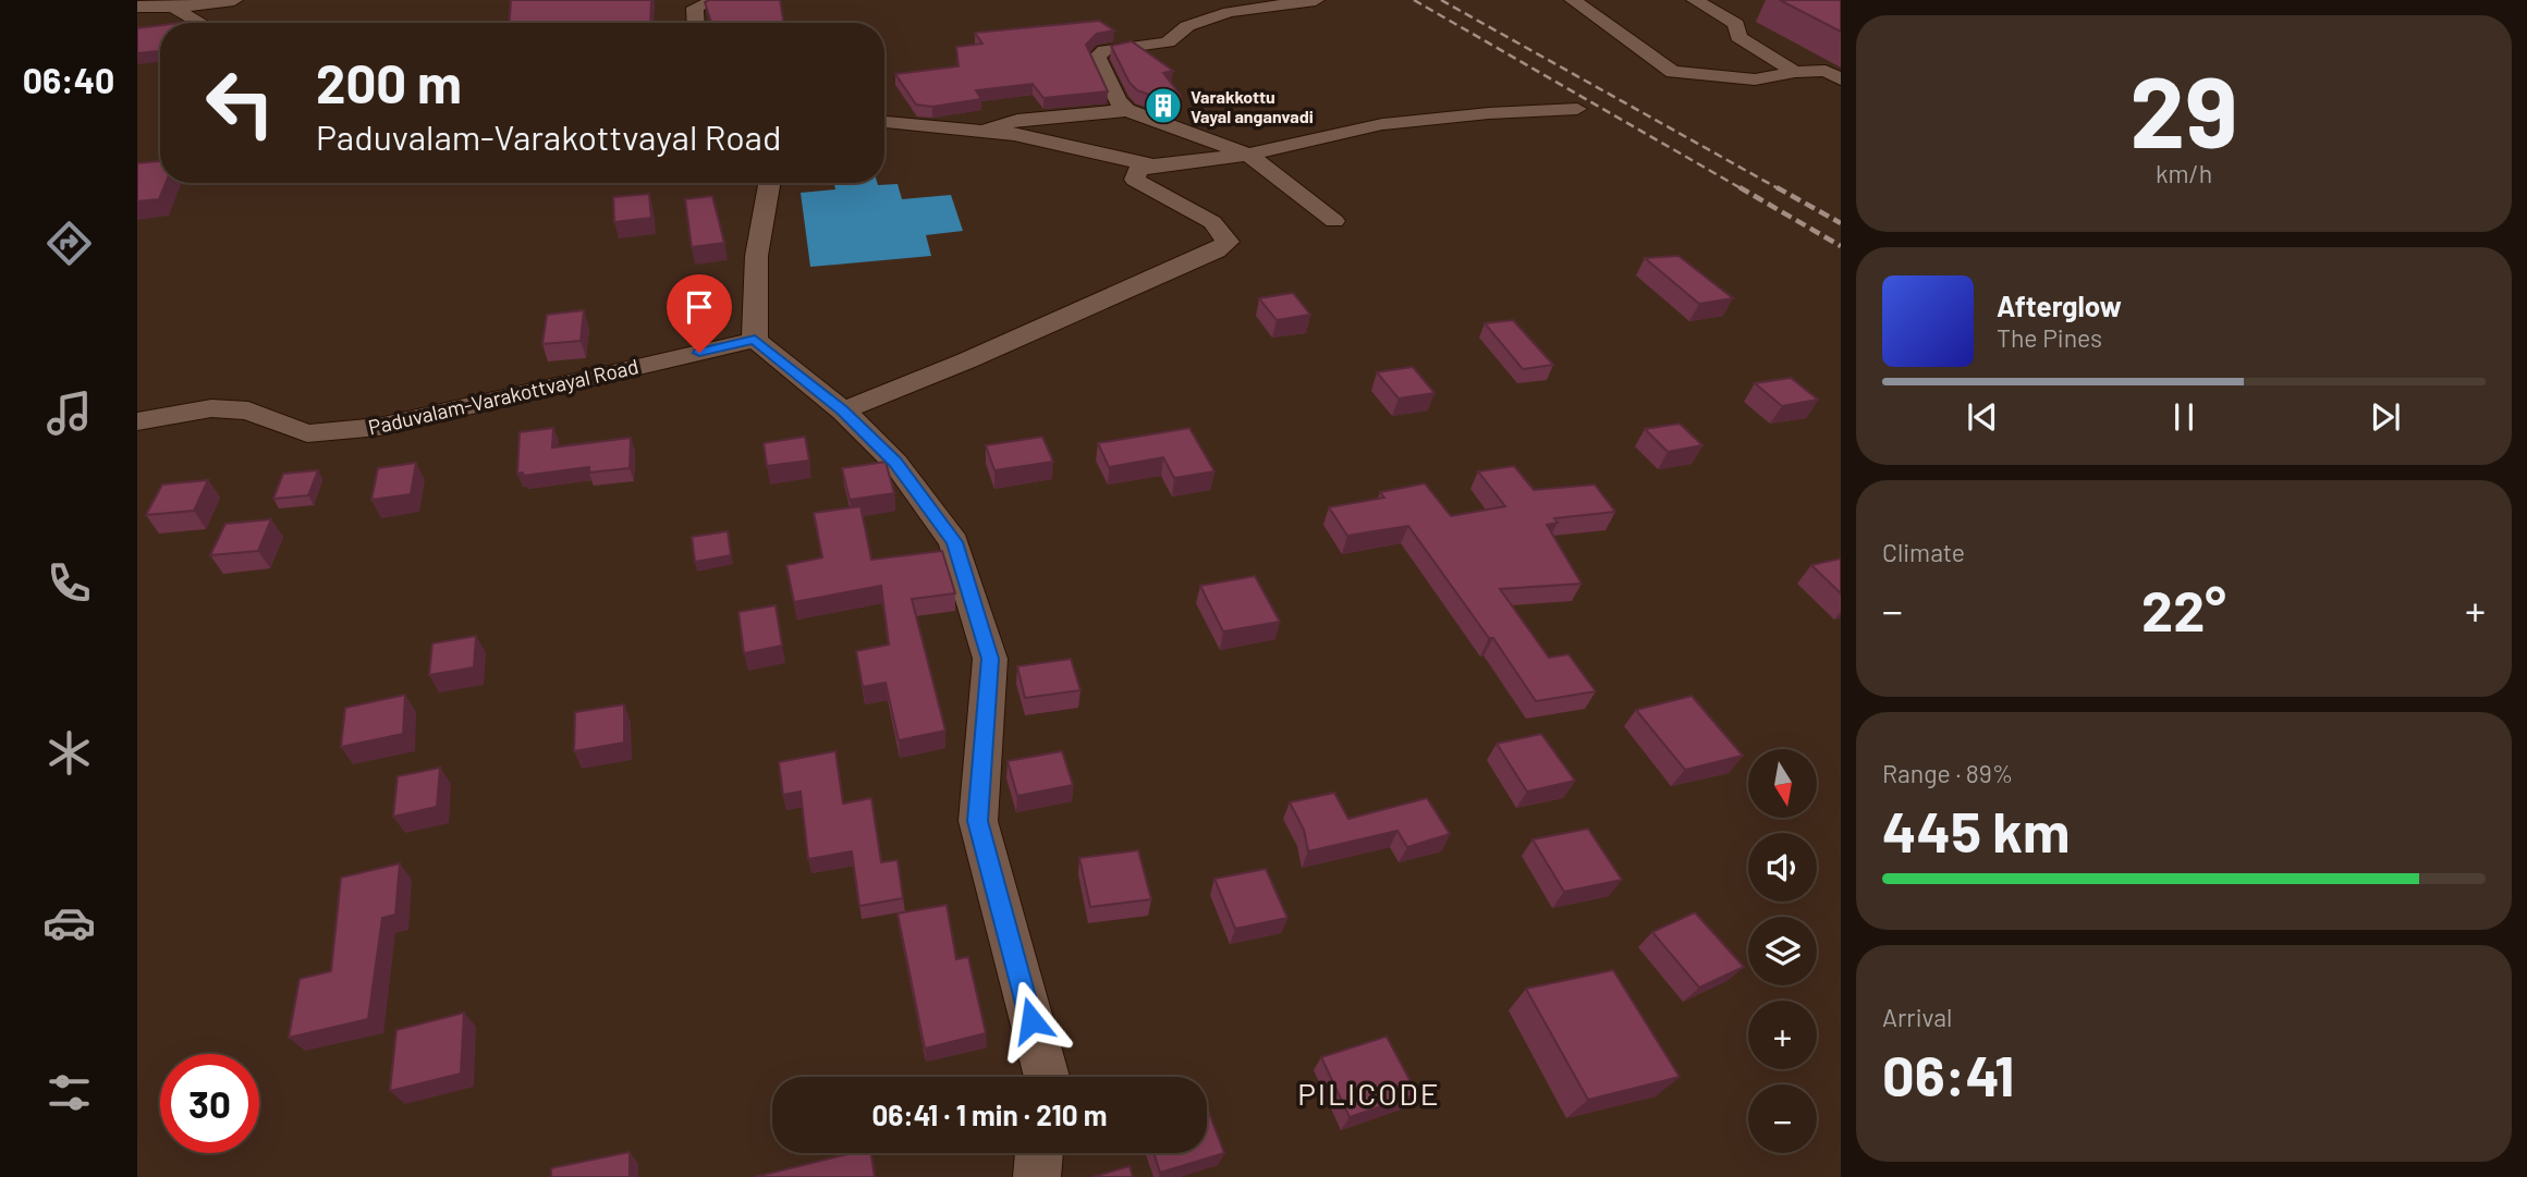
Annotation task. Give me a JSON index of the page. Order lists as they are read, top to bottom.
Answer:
{
  "streets": {
    "street": ["Paduvalam-Varakottvayal Road"]
  },
  "districts": ["PILICODE"],
  "places": {
    "building": ["Varakkottu Vayal anganvadi"]
  },
  "north": "bottom",
  "page": {
    "tabs": "06:40",
    "tile": [
      ["29", "km/h"],
      "Climate",
      ["Range · 89%", "445 km"],
      ["Arrival", "06:41"]
    ],
    "turn": ["200 m", "Paduvalam-Varakottvayal Road"],
    "song": ["Afterglow", "The Pines"],
    "heat": ["−", "22°", "+"],
    "map_buttons": ["+", "−"],
    "limit": "30",
    "trip": "06:41 · 1 min · 210 m"
  }
}
